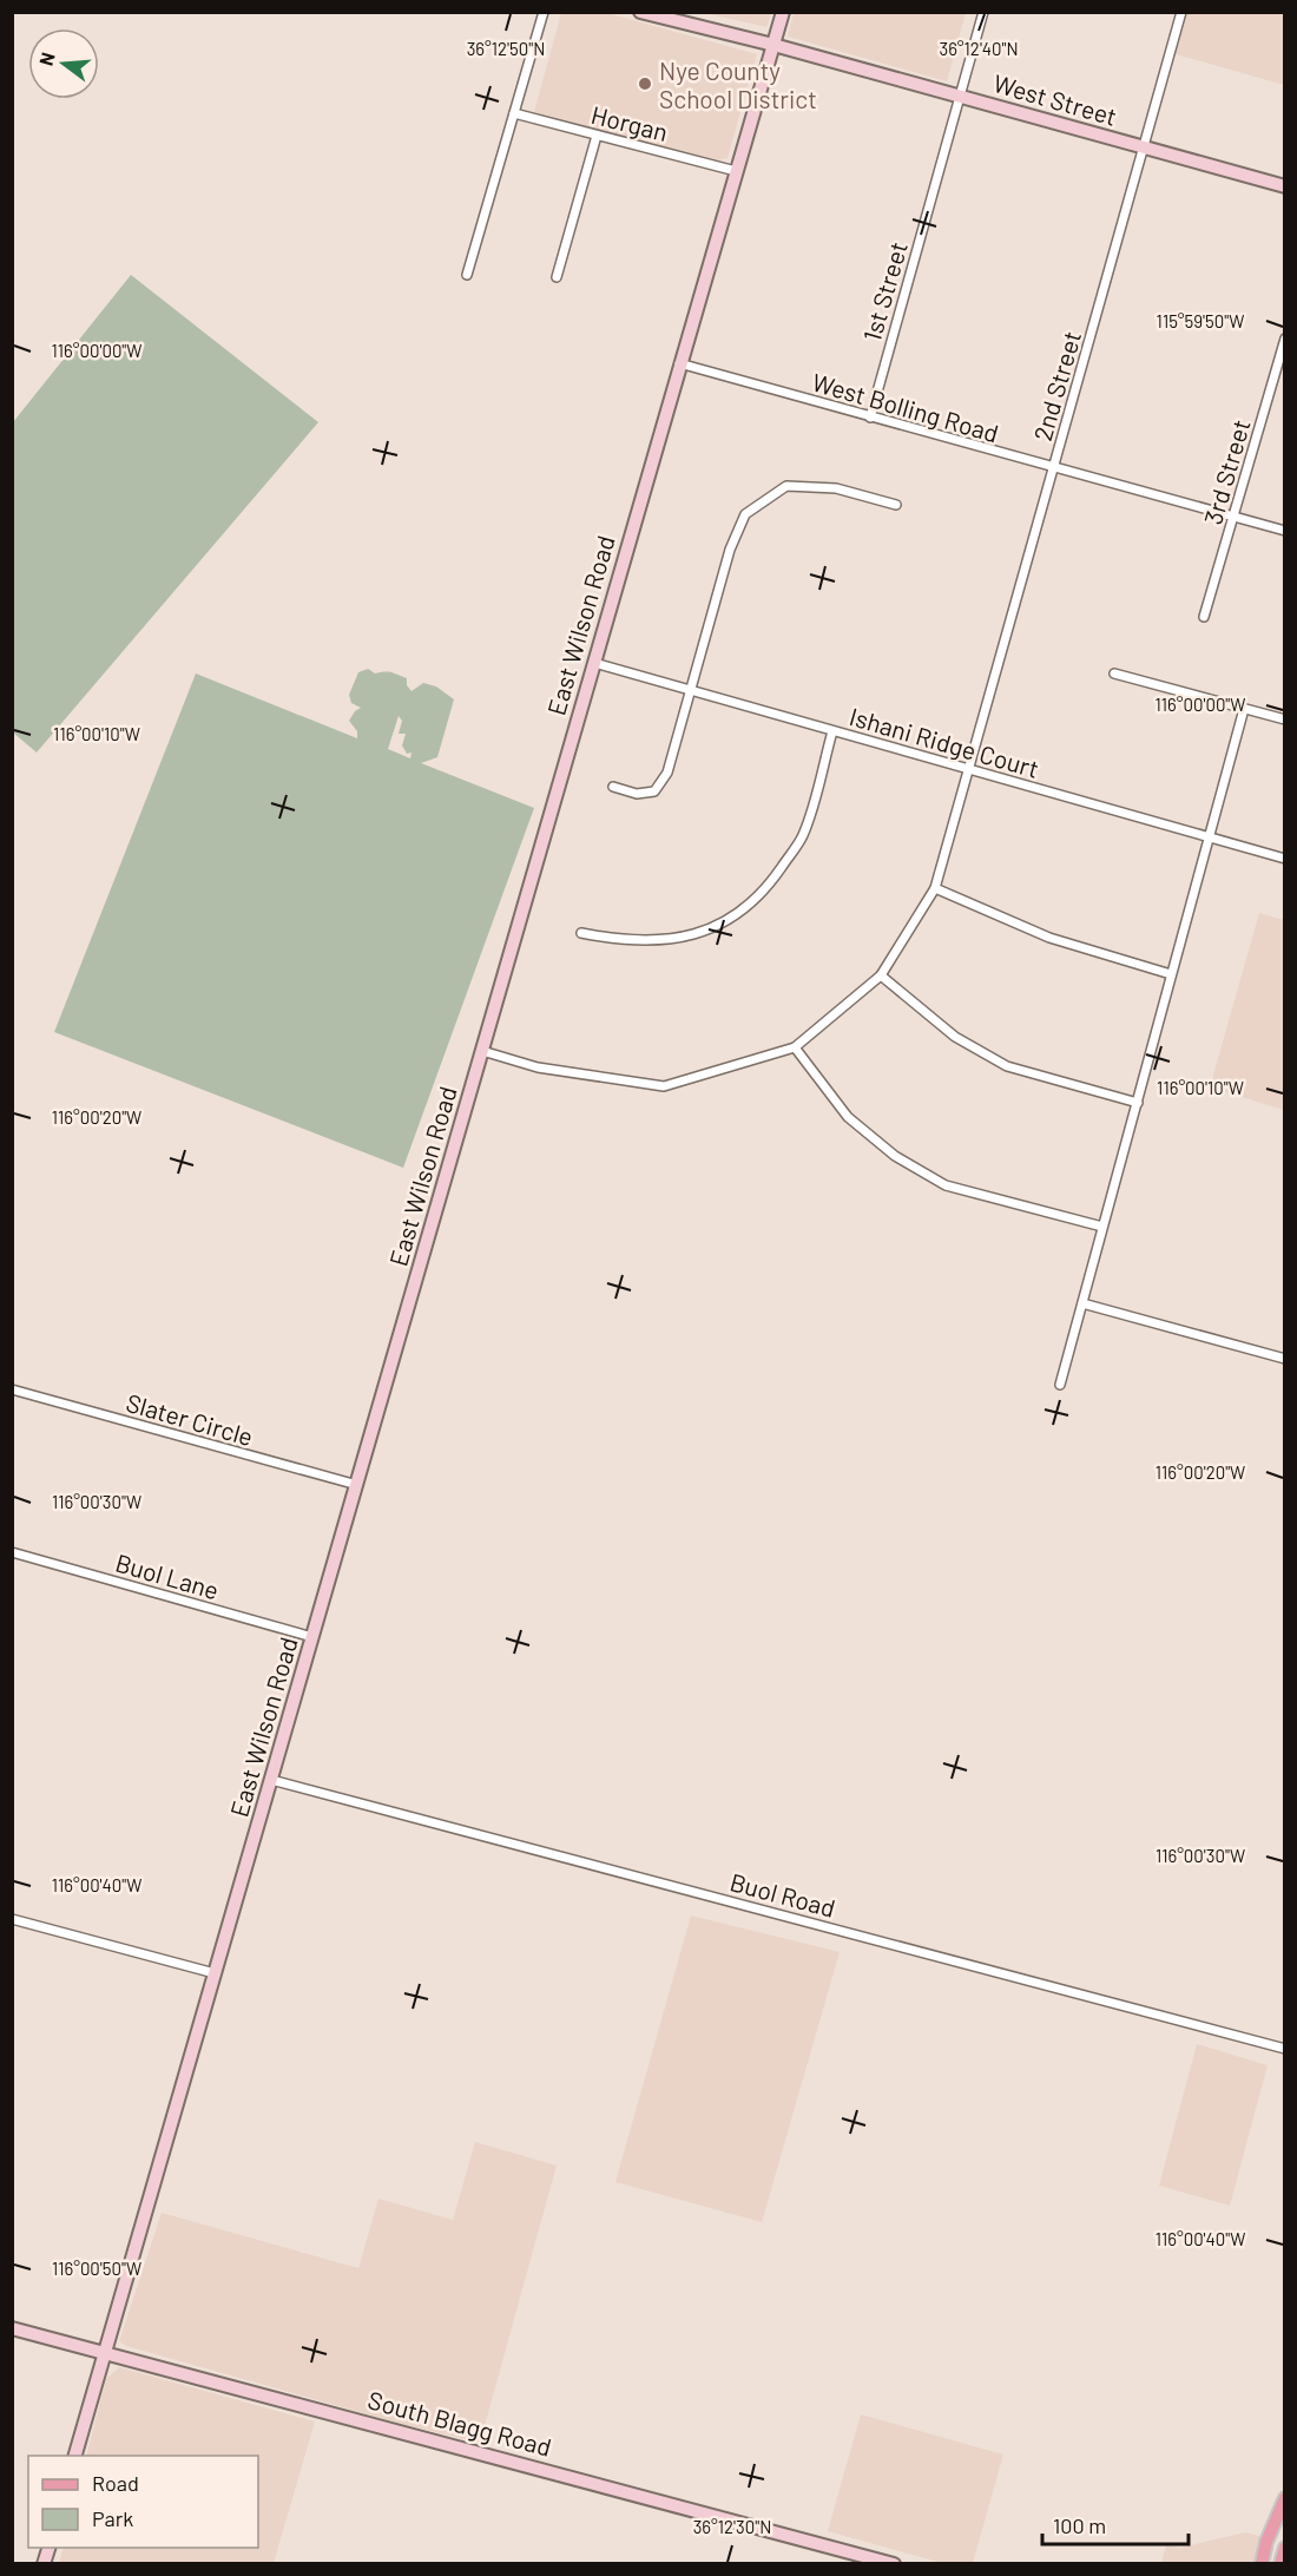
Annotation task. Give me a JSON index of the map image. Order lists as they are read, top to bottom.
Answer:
{
  "streets": {
    "street": [
      "West Street",
      "Horgan",
      "1st Street",
      "2nd Street",
      "West Bolling Road",
      "3rd Street",
      "East Wilson Road",
      "Ishani Ridge Court",
      "Slater Circle",
      "Buol Lane",
      "Buol Road",
      "South Blagg Road"
    ]
  },
  "crossings": [
    ["West Street", "1st Street"],
    ["West Street", "2nd Street"],
    ["West Street", "East Wilson Road"],
    ["Horgan", "East Wilson Road"],
    ["1st Street", "West Bolling Road"],
    ["2nd Street", "West Bolling Road"],
    ["2nd Street", "Ishani Ridge Court"],
    ["West Bolling Road", "3rd Street"],
    ["West Bolling Road", "East Wilson Road"],
    ["East Wilson Road", "Ishani Ridge Court"],
    ["East Wilson Road", "Slater Circle"],
    ["East Wilson Road", "Buol Lane"],
    ["East Wilson Road", "Buol Road"],
    ["East Wilson Road", "South Blagg Road"]
  ],
  "places": ["Nye County School District"],
  "legend": ["Road", "Park"],
  "scale_bar": "100 m",
  "north": "left",
  "coordinates": [
    "36°12'50\"N",
    "36°12'40\"N",
    "115°59'50\"W",
    "116°00'00\"W",
    "116°00'10\"W",
    "116°00'20\"W",
    "116°00'30\"W",
    "116°00'40\"W",
    "116°00'50\"W",
    "36°12'30\"N"
  ]
}
